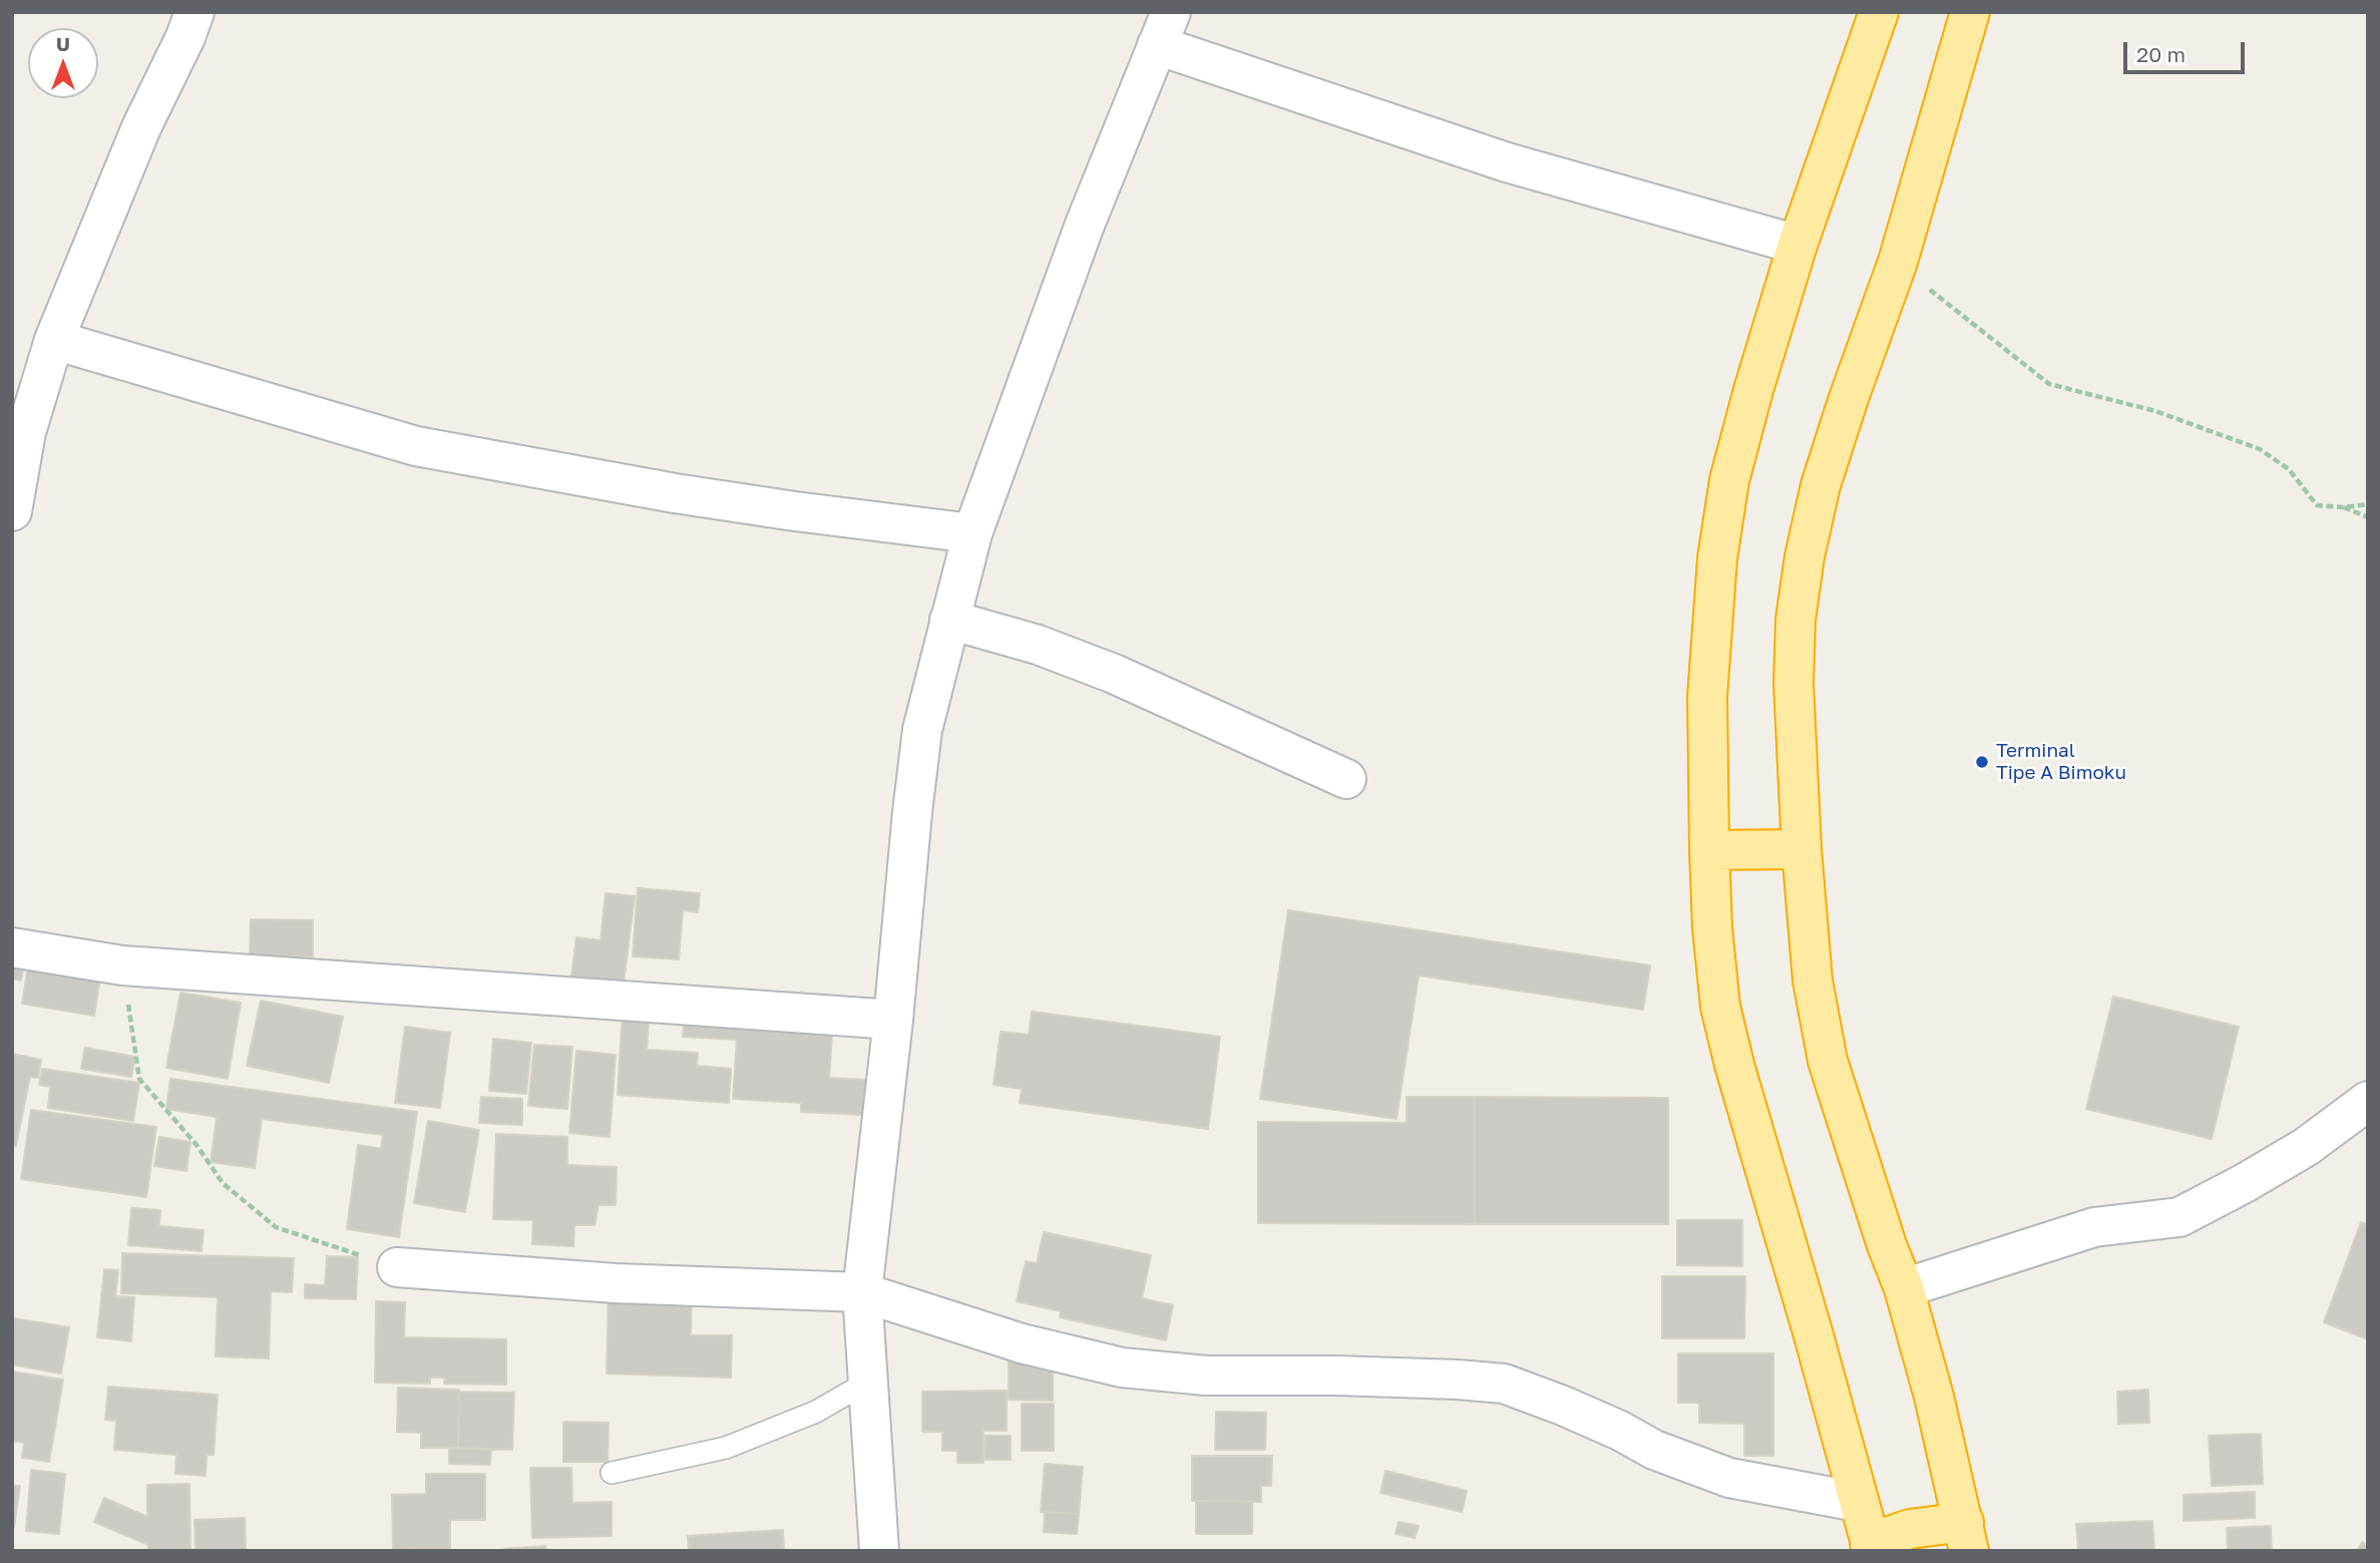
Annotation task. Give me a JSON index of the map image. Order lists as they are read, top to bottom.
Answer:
{
  "places": ["Terminal Tipe A Bimoku"],
  "scale_bar": "20 m",
  "north": "top"
}
